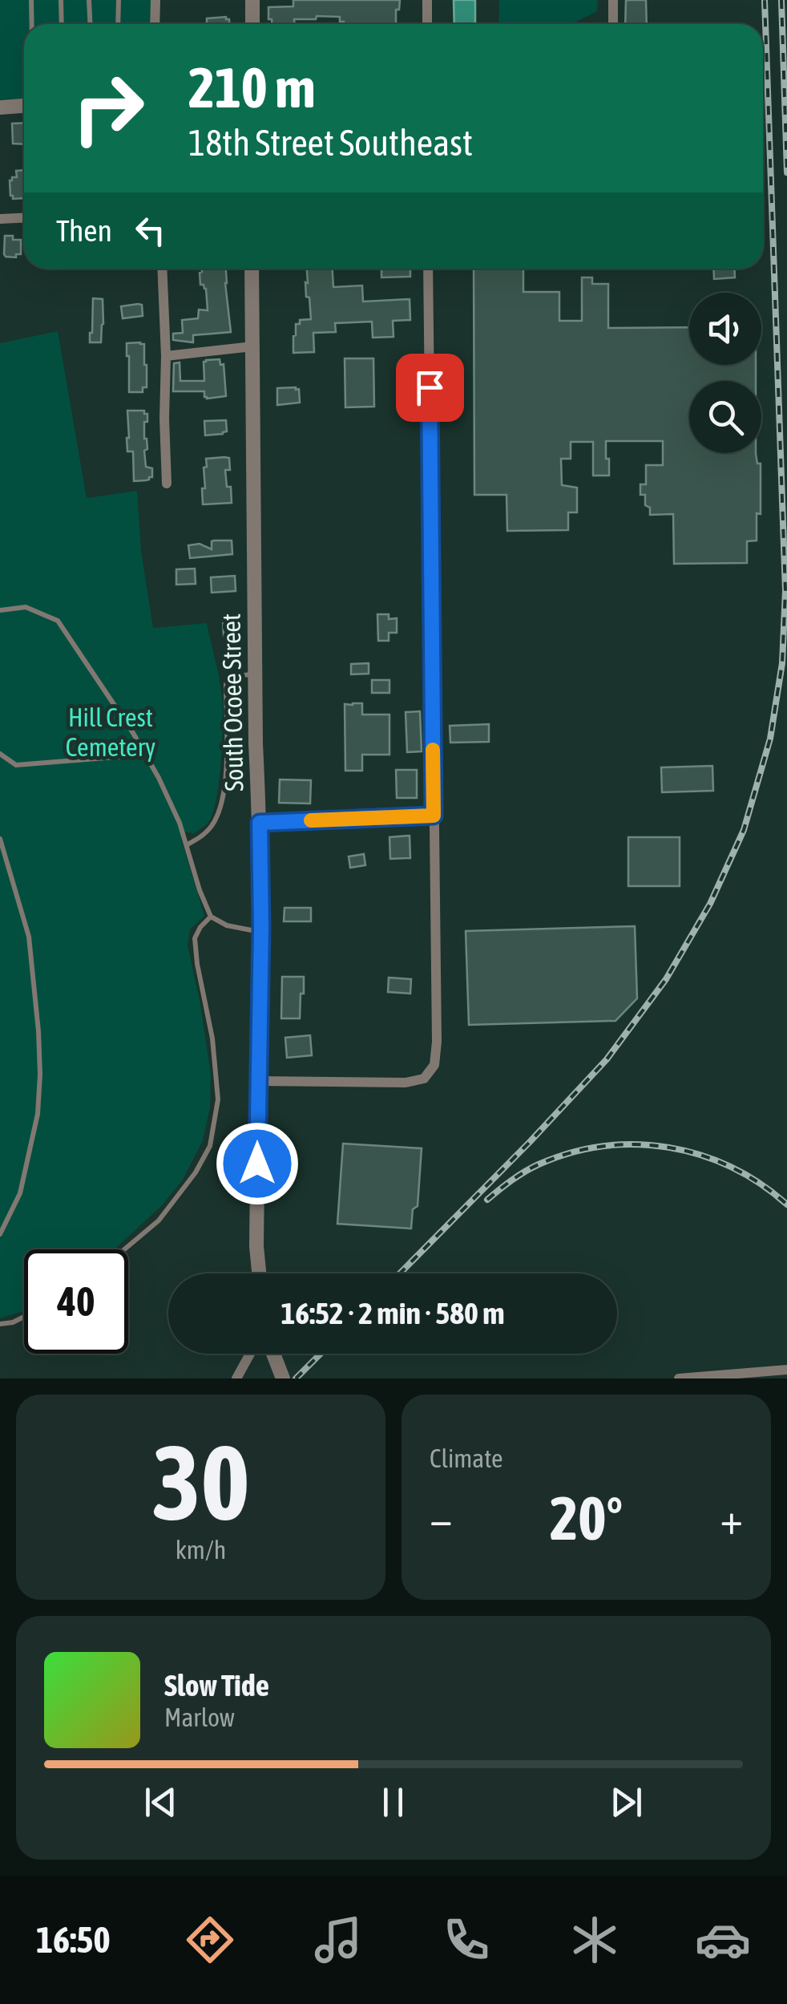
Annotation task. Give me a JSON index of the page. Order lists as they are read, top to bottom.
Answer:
{
  "streets": {
    "street": ["South Ocoee Street"]
  },
  "parks": ["Hill Crest Cemetery"],
  "page": {
    "turn": ["210 m", "18th Street Southeast"],
    "then": "Then",
    "limit": "40",
    "trip": "16:52 · 2 min · 580 m",
    "tile": [
      ["30", "km/h"],
      "Climate"
    ],
    "heat": ["−", "20°", "+"],
    "song": ["Slow Tide", "Marlow"],
    "tabs": "16:50"
  }
}
